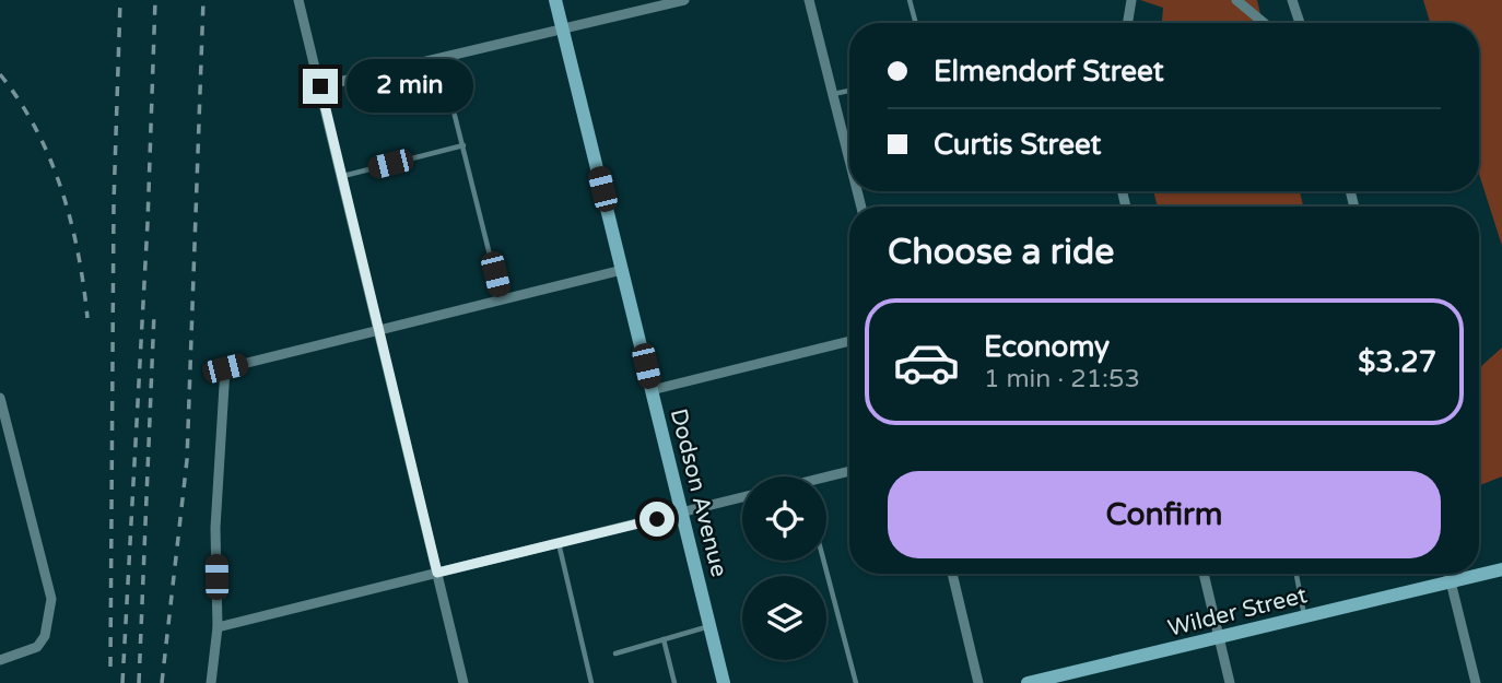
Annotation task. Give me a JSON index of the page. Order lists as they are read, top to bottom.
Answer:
{
  "streets": {
    "street": ["Dodson Avenue", "Wilder Street"]
  },
  "page": {
    "banner": ["Elmendorf Street", "Curtis Street"],
    "bubble": "2 min",
    "heading": "Choose a ride",
    "list": [
      {
        "name": "Economy",
        "note": "1 min · 21:53",
        "value": "$3.27"
      }
    ],
    "buttons": "Confirm"
  }
}
